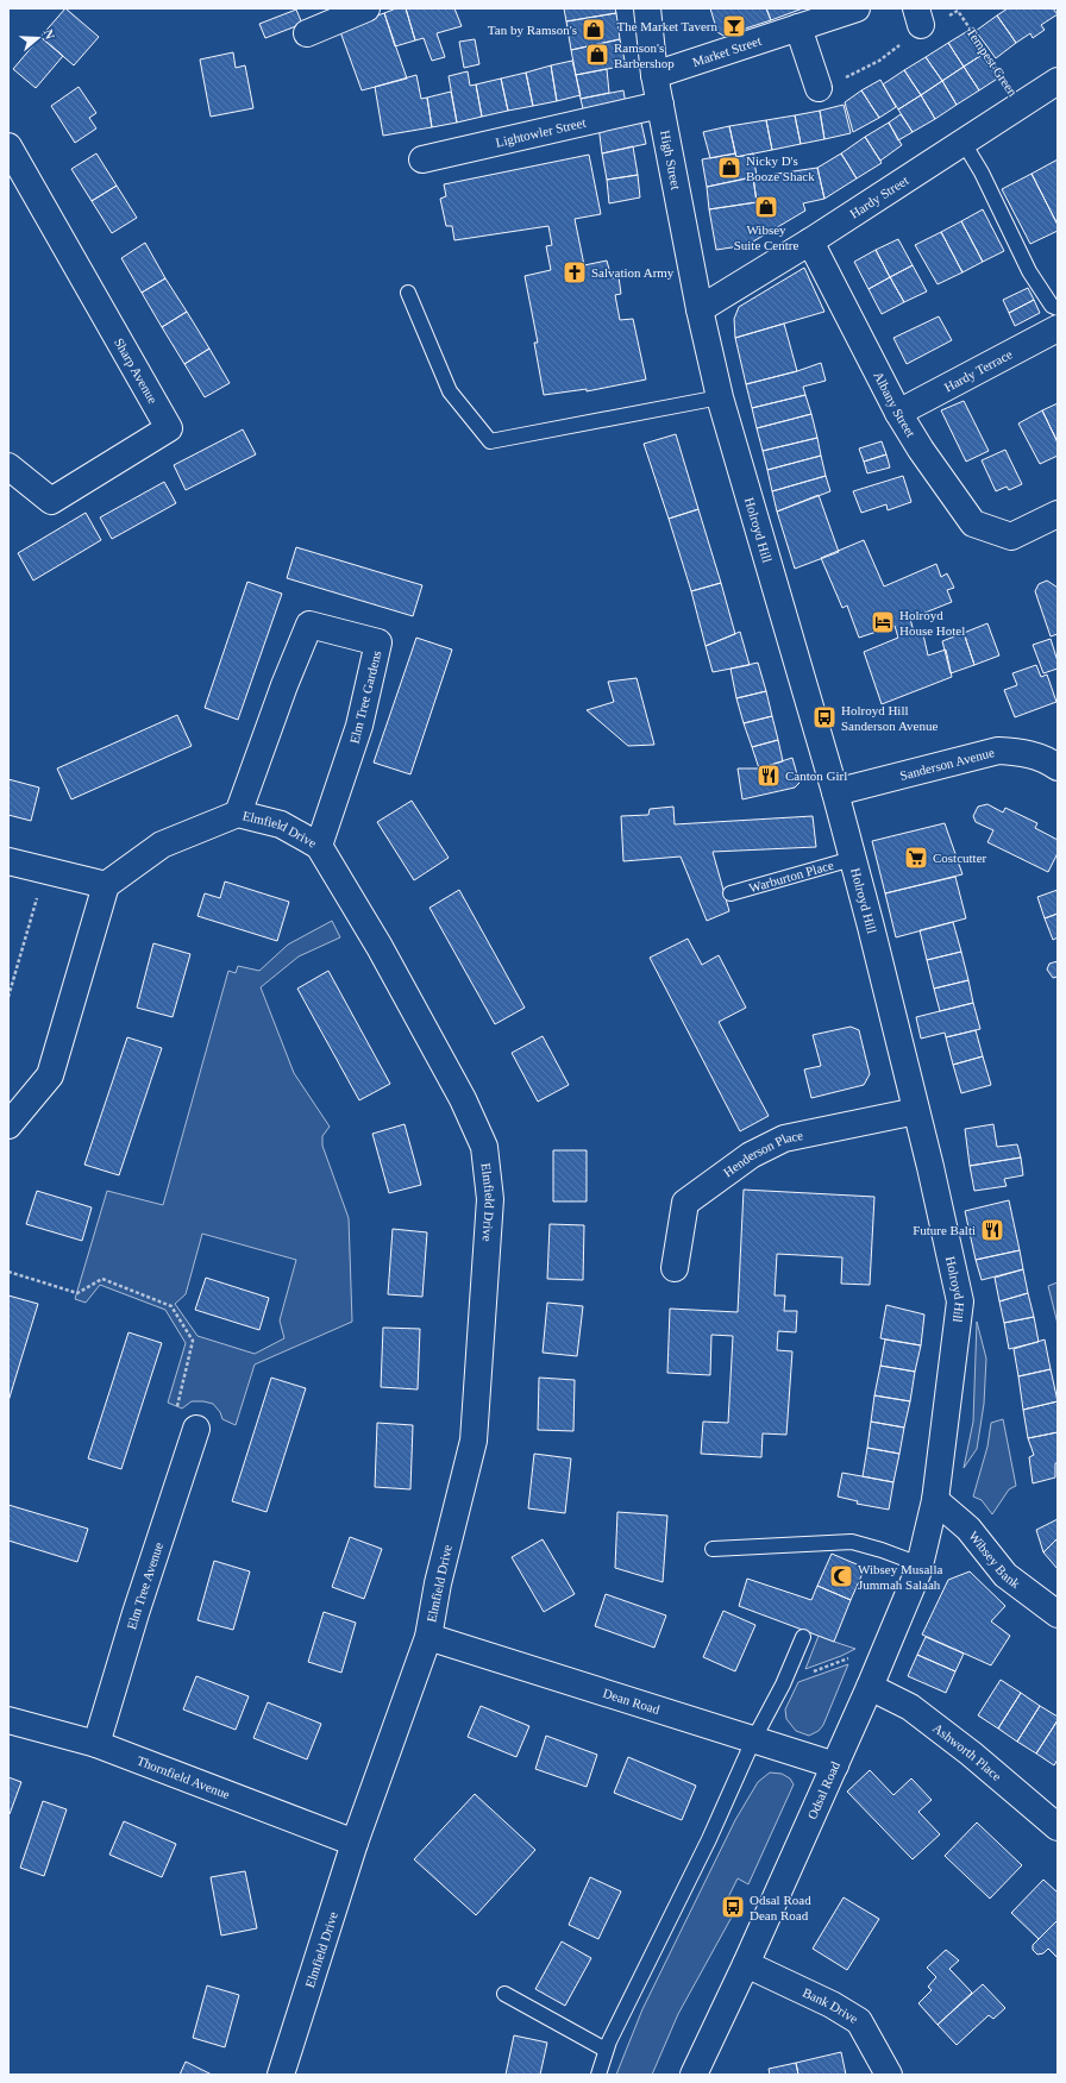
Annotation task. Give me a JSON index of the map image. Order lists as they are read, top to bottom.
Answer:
{
  "streets": {
    "street": [
      "Market Street",
      "Lightowler Street",
      "High Street",
      "Hardy Street",
      "Sharp Avenue",
      "Hardy Terrace",
      "Albany Street",
      "Holroyd Hill",
      "Elm Tree Gardens",
      "Sanderson Avenue",
      "Elmfield Drive",
      "Henderson Place",
      "Wibsey Bank",
      "Elm Tree Avenue",
      "Dean Road",
      "Ashworth Place",
      "Thornfield Avenue",
      "Odsal Road",
      "Bank Drive"
    ],
    "lane": ["Warburton Place"],
    "path": ["Tempest Green"]
  },
  "crossings": [
    ["Market Street", "High Street"],
    ["Tempest Green", "Hardy Street"],
    ["Lightowler Street", "High Street"],
    ["High Street", "Hardy Street"],
    ["High Street", "Holroyd Hill"],
    ["Hardy Street", "Albany Street"],
    ["Hardy Street", "Holroyd Hill"],
    ["Hardy Terrace", "Albany Street"],
    ["Holroyd Hill", "Sanderson Avenue"],
    ["Holroyd Hill", "Warburton Place"],
    ["Holroyd Hill", "Henderson Place"],
    ["Holroyd Hill", "Wibsey Bank"],
    ["Holroyd Hill", "Odsal Road"],
    ["Elm Tree Gardens", "Elmfield Drive"],
    ["Elmfield Drive", "Dean Road"],
    ["Elmfield Drive", "Thornfield Avenue"],
    ["Wibsey Bank", "Odsal Road"],
    ["Elm Tree Avenue", "Thornfield Avenue"],
    ["Dean Road", "Odsal Road"],
    ["Ashworth Place", "Odsal Road"],
    ["Odsal Road", "Bank Drive"]
  ],
  "places": {
    "bar": ["The Market Tavern"],
    "shop": [
      "Tan by Ramson's",
      "Ramson's Barbershop",
      "Nicky D's Booze Shack",
      "Wibsey Suite Centre"
    ],
    "church": ["Salvation Army"],
    "hotel": ["Holroyd House Hotel"],
    "bus stop": ["Holroyd Hill Sanderson Avenue", "Odsal Road Dean Road"],
    "restaurant": ["Canton Girl", "Future Balti"],
    "supermarket": ["Costcutter"],
    "mosque": ["Wibsey Musalla Jummah Salaah"]
  },
  "north": "right"
}
